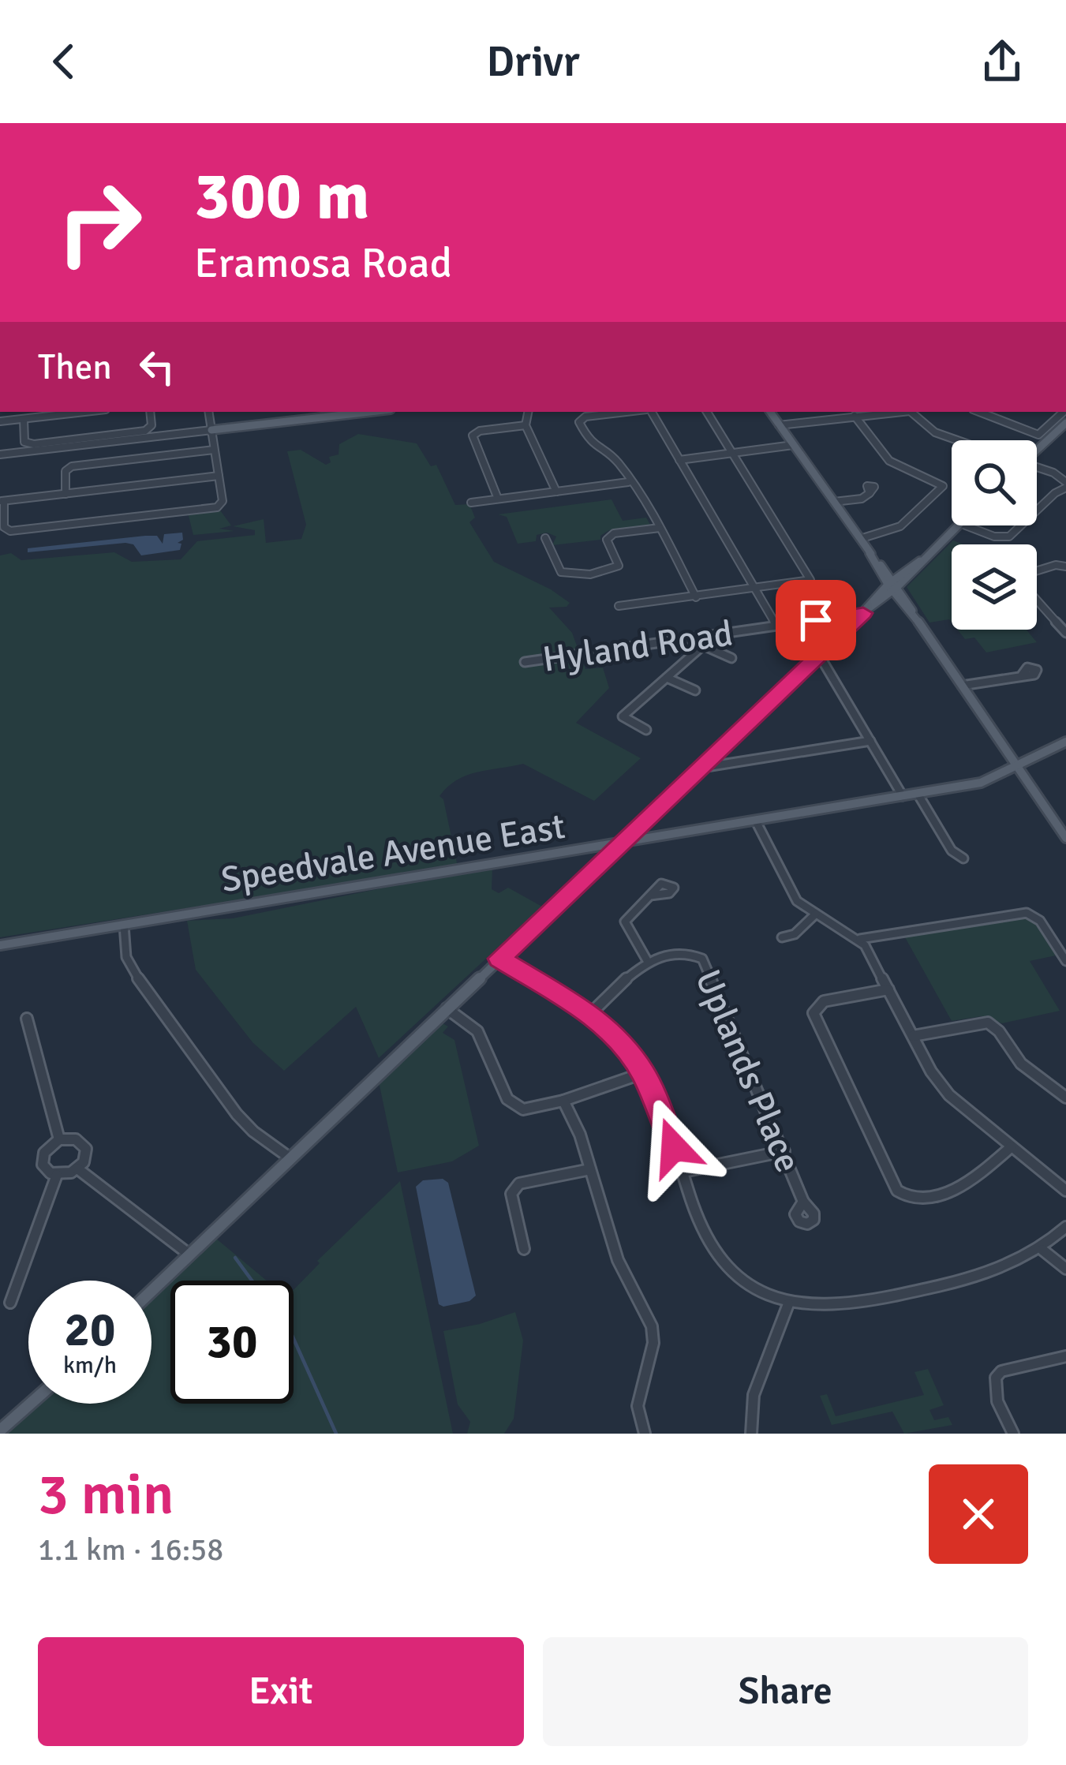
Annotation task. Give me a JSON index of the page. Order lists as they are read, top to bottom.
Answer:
{
  "streets": {
    "main road": ["Speedvale Avenue East"],
    "street": ["Hyland Road", "Uplands Place"]
  },
  "page": {
    "header": "Drivr",
    "turn": ["300 m", "Eramosa Road"],
    "then": "Then",
    "speed": "20 km/h",
    "limit": "30",
    "heading": ["3 min", "1.1 km · 16:58"],
    "buttons": ["Exit", "Share"]
  }
}
